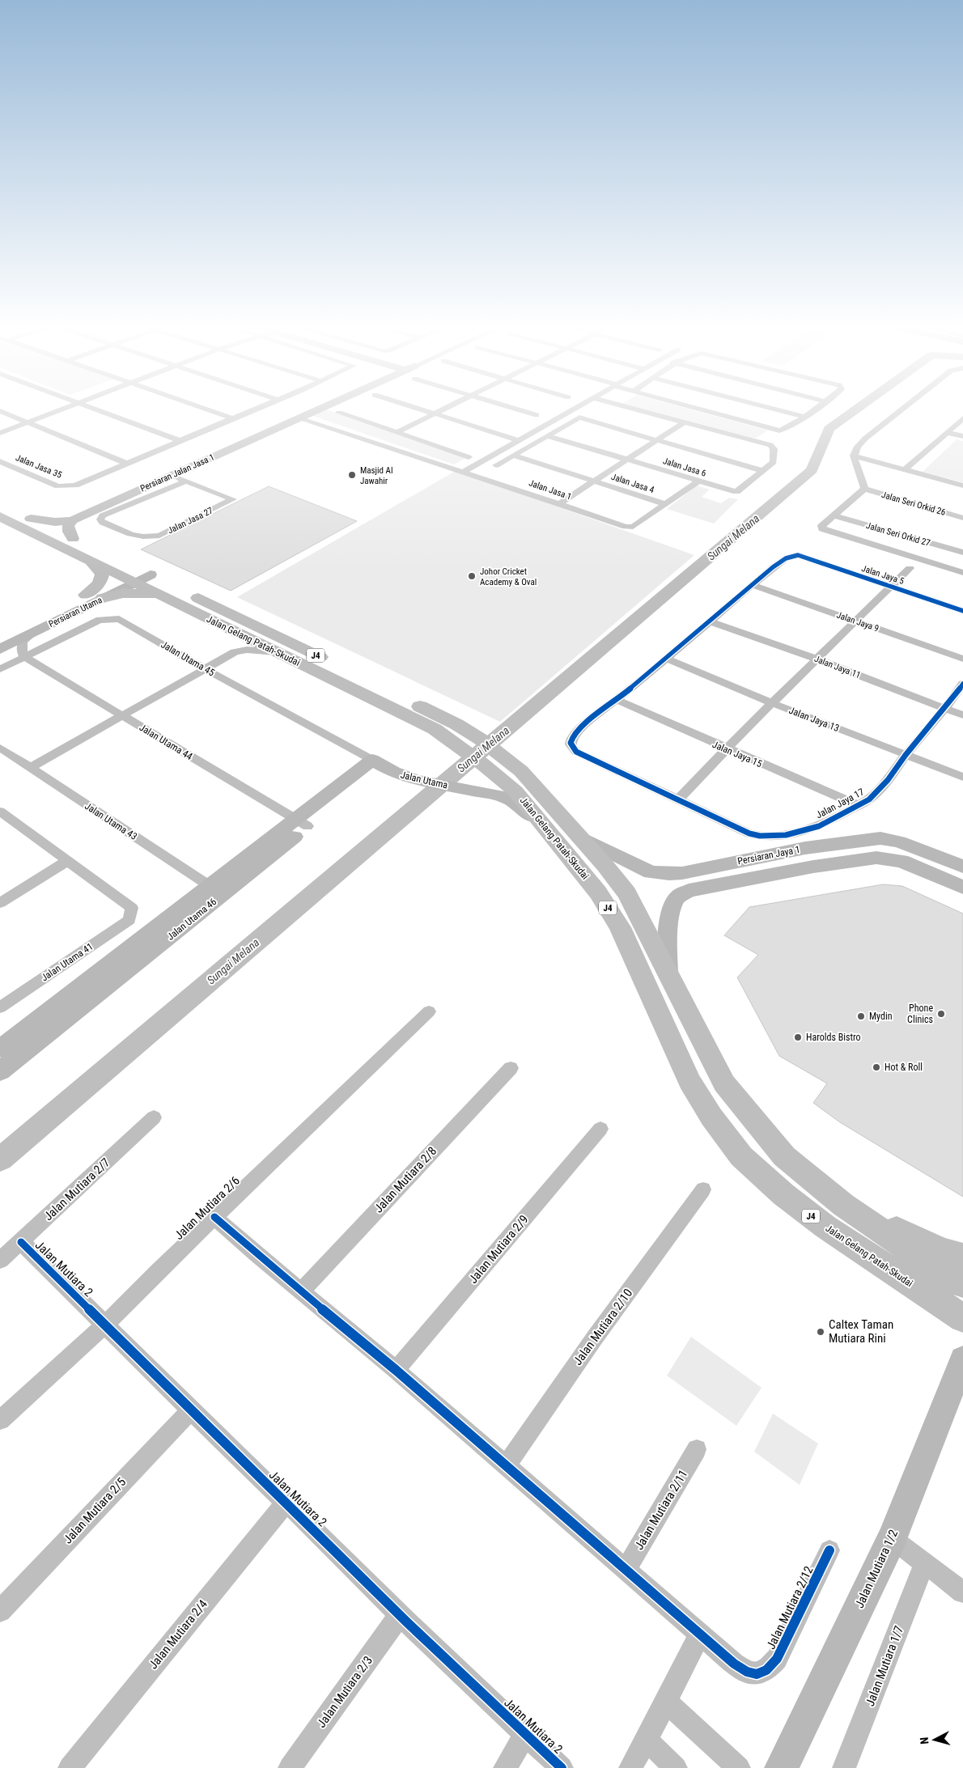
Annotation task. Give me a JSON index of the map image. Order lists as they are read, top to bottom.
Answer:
{
  "streets": {
    "main road": ["Jalan Gelang Patah-Skudai", "J4"],
    "street": [
      "Jalan Jasa 35",
      "Jalan Jasa 6",
      "Persiaran Jalan Jasa 1",
      "Jalan Jasa 4",
      "Jalan Jasa 1",
      "Jalan Seri Orkid 26",
      "Jalan Jasa 27",
      "Jalan Seri Orkid 27",
      "Jalan Jaya 5",
      "Persiaran Utama",
      "Jalan Jaya 9",
      "Jalan Utama 45",
      "Jalan Jaya 11",
      "Jalan Jaya 13",
      "Jalan Utama 44",
      "Jalan Jaya 15",
      "Jalan Utama",
      "Jalan Jaya 17",
      "Jalan Utama 43",
      "Persiaran Jaya 1",
      "Jalan Utama 46",
      "Jalan Utama 41",
      "Jalan Mutiara 2/8",
      "Jalan Mutiara 2/7",
      "Jalan Mutiara 2/6",
      "Jalan Mutiara 2/9",
      "Jalan Mutiara 2",
      "Jalan Mutiara 2/10",
      "Jalan Mutiara 2/11",
      "Jalan Mutiara 2/5",
      "Jalan Mutiara 1/2",
      "Jalan Mutiara 2/12",
      "Jalan Mutiara 2/4",
      "Jalan Mutiara 1/7",
      "Jalan Mutiara 2/3"
    ]
  },
  "crossings": [
    ["Persiaran Utama", "Jalan Gelang Patah-Skudai"],
    ["Jalan Gelang Patah-Skudai", "Persiaran Jaya 1"],
    ["Jalan Utama 45", "Jalan Utama 44"],
    ["Jalan Utama 45", "Jalan Utama"],
    ["Jalan Utama 45", "Jalan Utama 46"],
    ["Jalan Jaya 11", "Jalan Jaya 17"],
    ["Jalan Jaya 13", "Jalan Jaya 17"],
    ["Jalan Utama 44", "Jalan Utama 46"],
    ["Jalan Jaya 15", "Jalan Jaya 17"],
    ["Jalan Utama", "Jalan Utama 46"],
    ["Jalan Utama 43", "Jalan Utama 46"],
    ["Jalan Mutiara 2/7", "Jalan Mutiara 2"],
    ["Jalan Mutiara 2/6", "Jalan Mutiara 2"],
    ["Jalan Mutiara 2", "Jalan Mutiara 2/5"],
    ["Jalan Mutiara 2", "Jalan Mutiara 2/4"],
    ["Jalan Mutiara 2", "Jalan Mutiara 2/3"]
  ],
  "water": ["Sungai Melana"],
  "places": [
    "Masjid Al Jawahir",
    "Johor Cricket Academy & Oval",
    "Phone Clinics",
    "Mydin",
    "Harolds Bistro",
    "Hot & Roll",
    "Caltex Taman Mutiara Rini"
  ],
  "north": "left"
}
